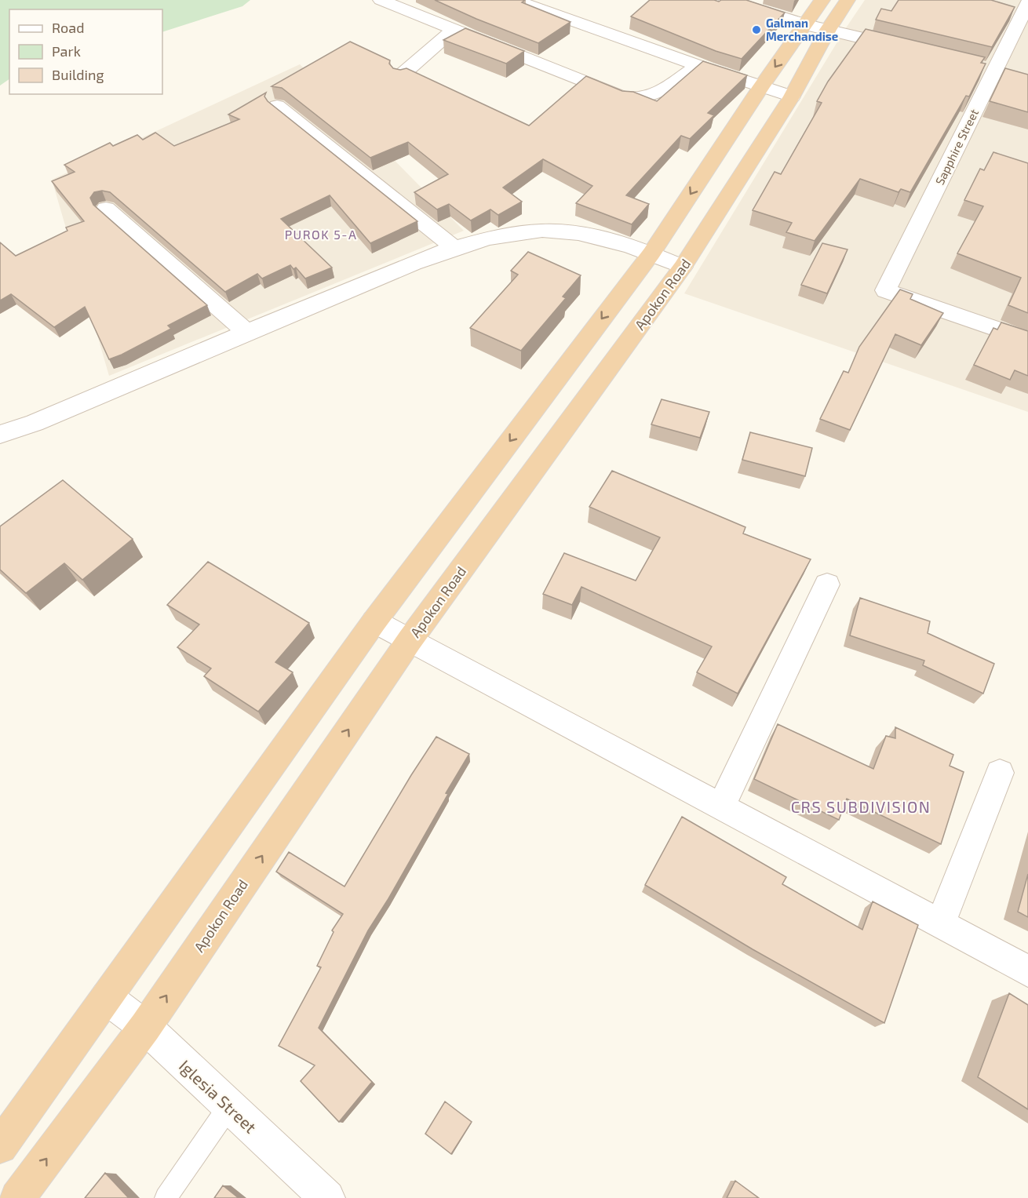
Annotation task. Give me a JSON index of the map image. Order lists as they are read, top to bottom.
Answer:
{
  "streets": {
    "highway": ["Apokon Road"],
    "street": ["Sapphire Street", "Iglesia Street"]
  },
  "crossings": [
    ["Apokon Road", "Iglesia Street"]
  ],
  "districts": ["PUROK 5-A", "CRS SUBDIVISION"],
  "places": ["Galman Merchandise"],
  "legend": ["Road", "Park", "Building"]
}
